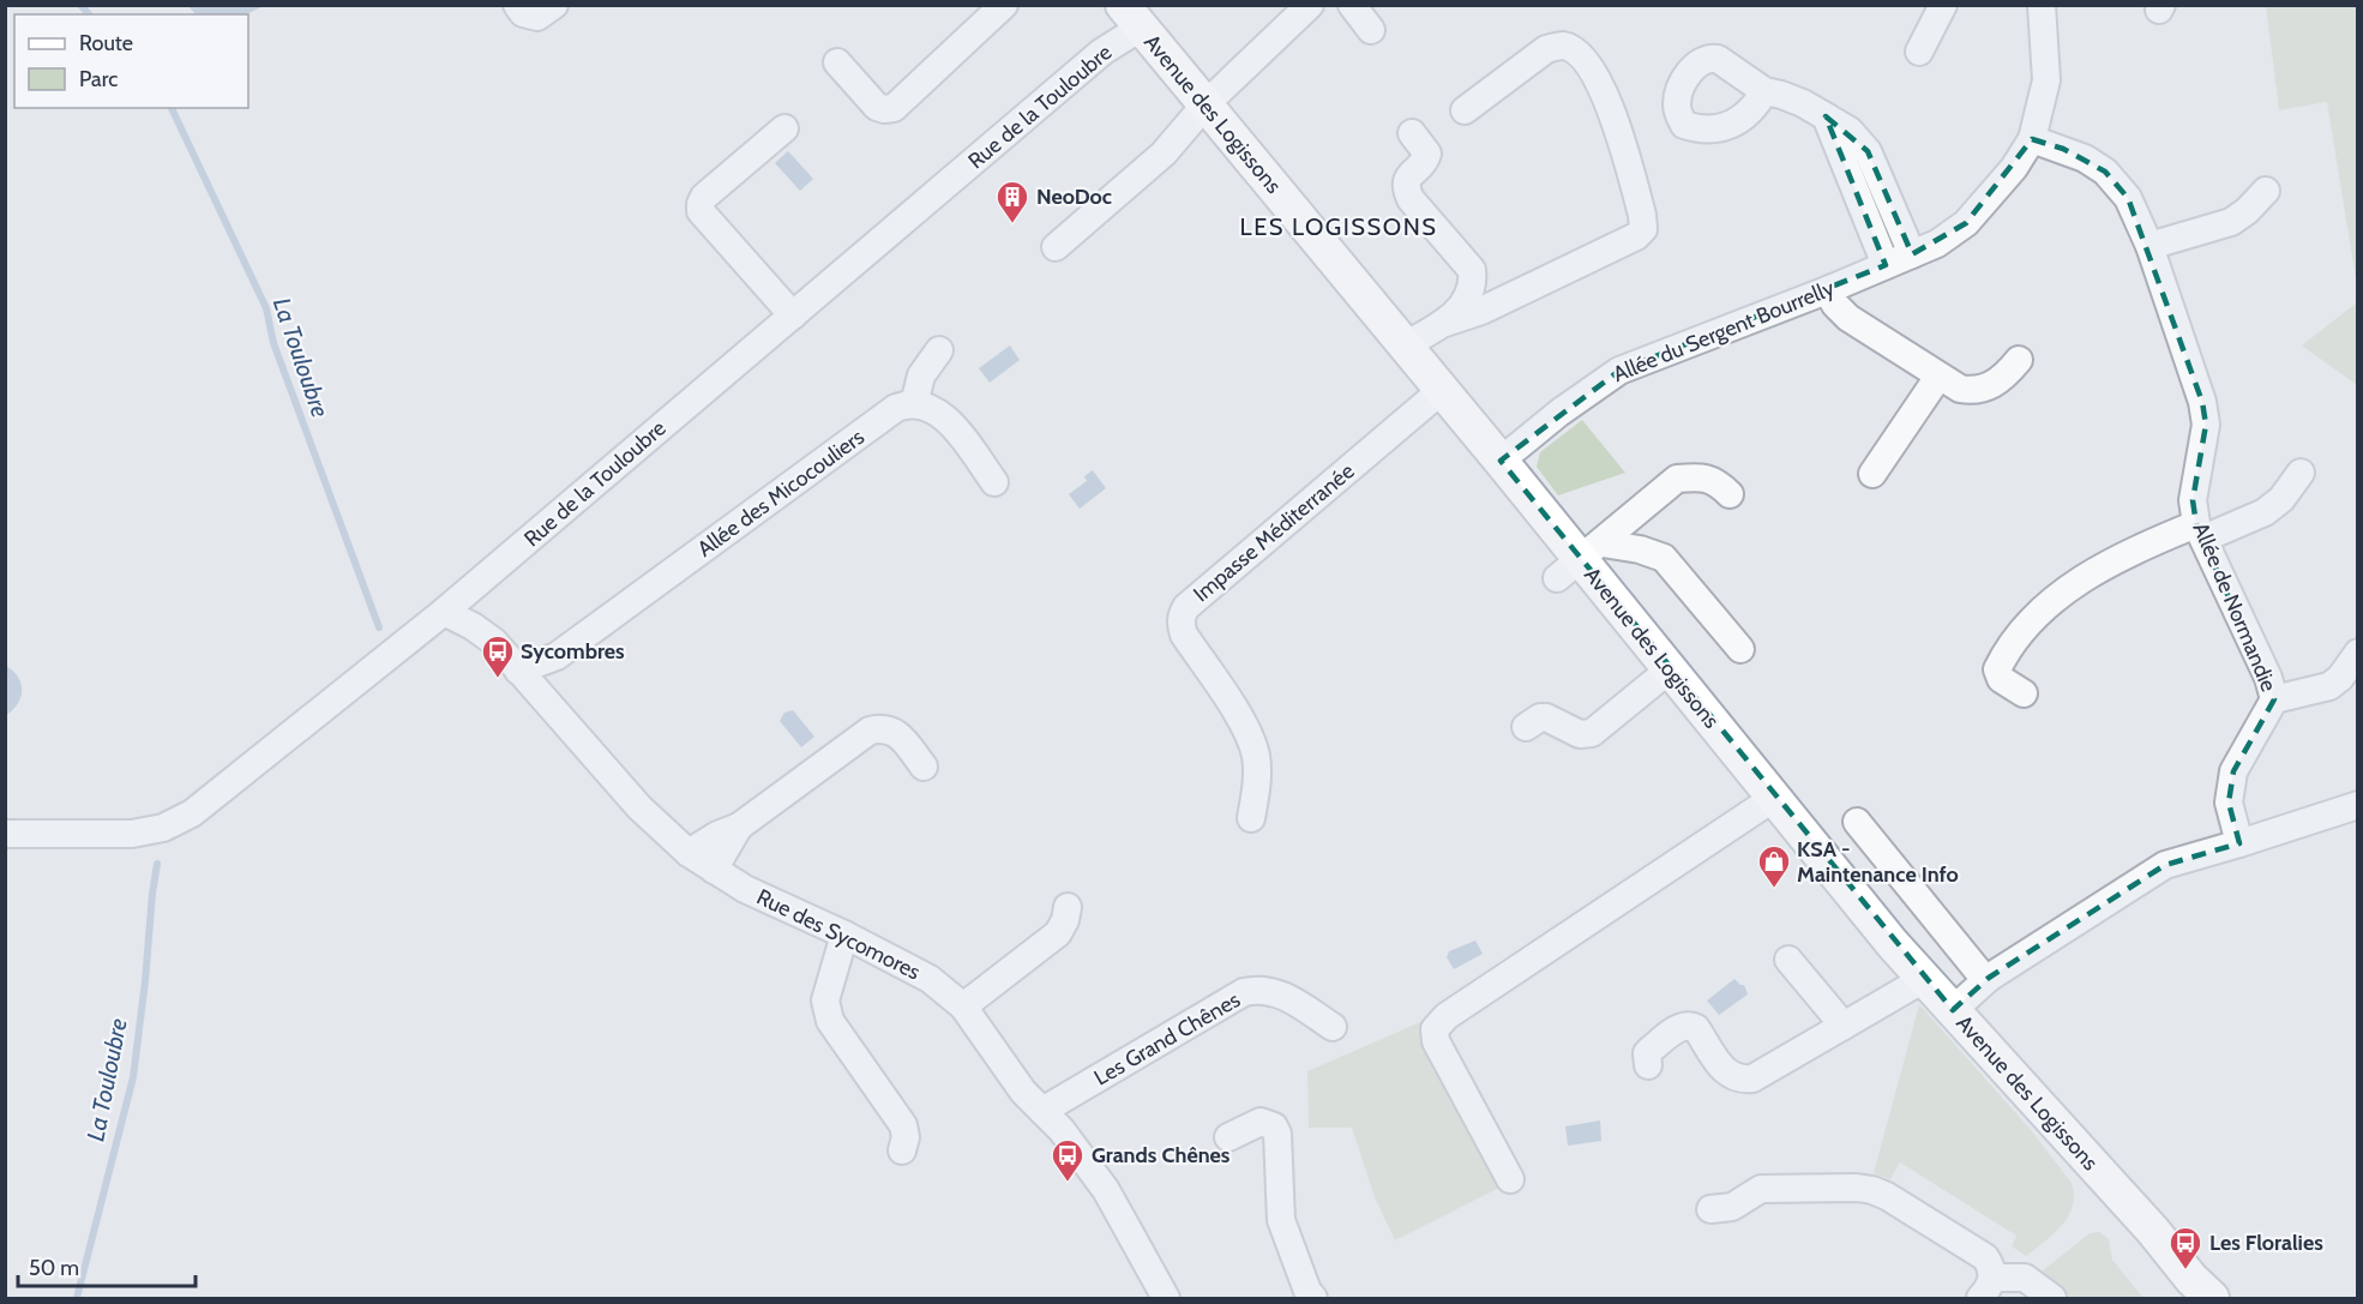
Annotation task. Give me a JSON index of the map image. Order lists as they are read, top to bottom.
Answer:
{
  "streets": {
    "main road": ["Avenue des Logissons"],
    "street": [
      "Rue de la Touloubre",
      "Allée du Sergent Bourrelly",
      "Allée des Micocouliers",
      "Impasse Méditerranée",
      "Allée de Normandie",
      "Rue des Sycomores",
      "Les Grand Chênes"
    ]
  },
  "crossings": [
    ["Rue de la Touloubre", "Avenue des Logissons"],
    ["Avenue des Logissons", "Allée du Sergent Bourrelly"],
    ["Avenue des Logissons", "Impasse Méditerranée"],
    ["Allée du Sergent Bourrelly", "Allée de Normandie"],
    ["Allée des Micocouliers", "Rue des Sycomores"],
    ["Rue des Sycomores", "Les Grand Chênes"]
  ],
  "districts": ["LES LOGISSONS"],
  "water": ["La Touloubre"],
  "places": {
    "building": ["NeoDoc"],
    "bus stop": ["Sycombres", "Grands Chênes", "Les Floralies"],
    "shop": ["KSA - Maintenance Info"]
  },
  "legend": ["Route", "Parc"],
  "scale_bar": "50 m"
}
